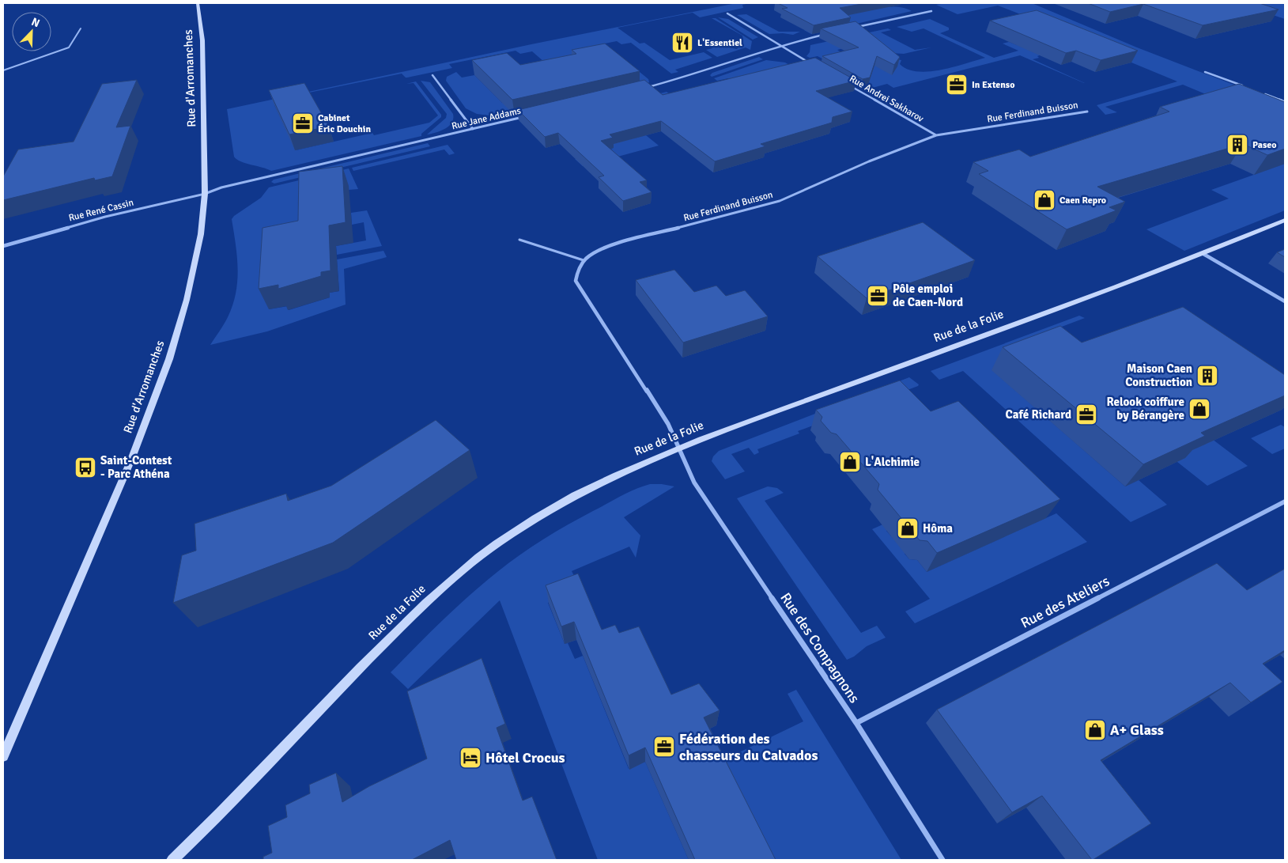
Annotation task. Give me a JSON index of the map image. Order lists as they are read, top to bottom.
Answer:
{
  "streets": {
    "main road": ["Rue d'Arromanches", "Rue de la Folie"],
    "street": [
      "Rue Andrei Sakharov",
      "Rue Ferdinand Buisson",
      "Rue Jane Addams",
      "Rue René Cassin",
      "Rue des Ateliers",
      "Rue des Compagnons"
    ]
  },
  "crossings": [
    ["Rue d'Arromanches", "Rue Jane Addams"],
    ["Rue d'Arromanches", "Rue René Cassin"],
    ["Rue Andrei Sakharov", "Rue Ferdinand Buisson"],
    ["Rue Jane Addams", "Rue René Cassin"],
    ["Rue de la Folie", "Rue des Compagnons"],
    ["Rue des Ateliers", "Rue des Compagnons"]
  ],
  "places": {
    "restaurant": ["L'Essentiel"],
    "office": [
      "In Extenso",
      "Cabinet Éric Douchin",
      "Pôle emploi de Caen-Nord",
      "Café Richard",
      "Fédération des chasseurs du Calvados"
    ],
    "building": ["Paseo", "Maison Caen Construction"],
    "shop": [
      "Caen Repro",
      "Relook coiffure by Bérangère",
      "L'Alchimie",
      "Hôma",
      "A+ Glass"
    ],
    "bus stop": ["Saint-Contest - Parc Athéna"],
    "hotel": ["Hôtel Crocus"]
  },
  "north": "top right"
}
